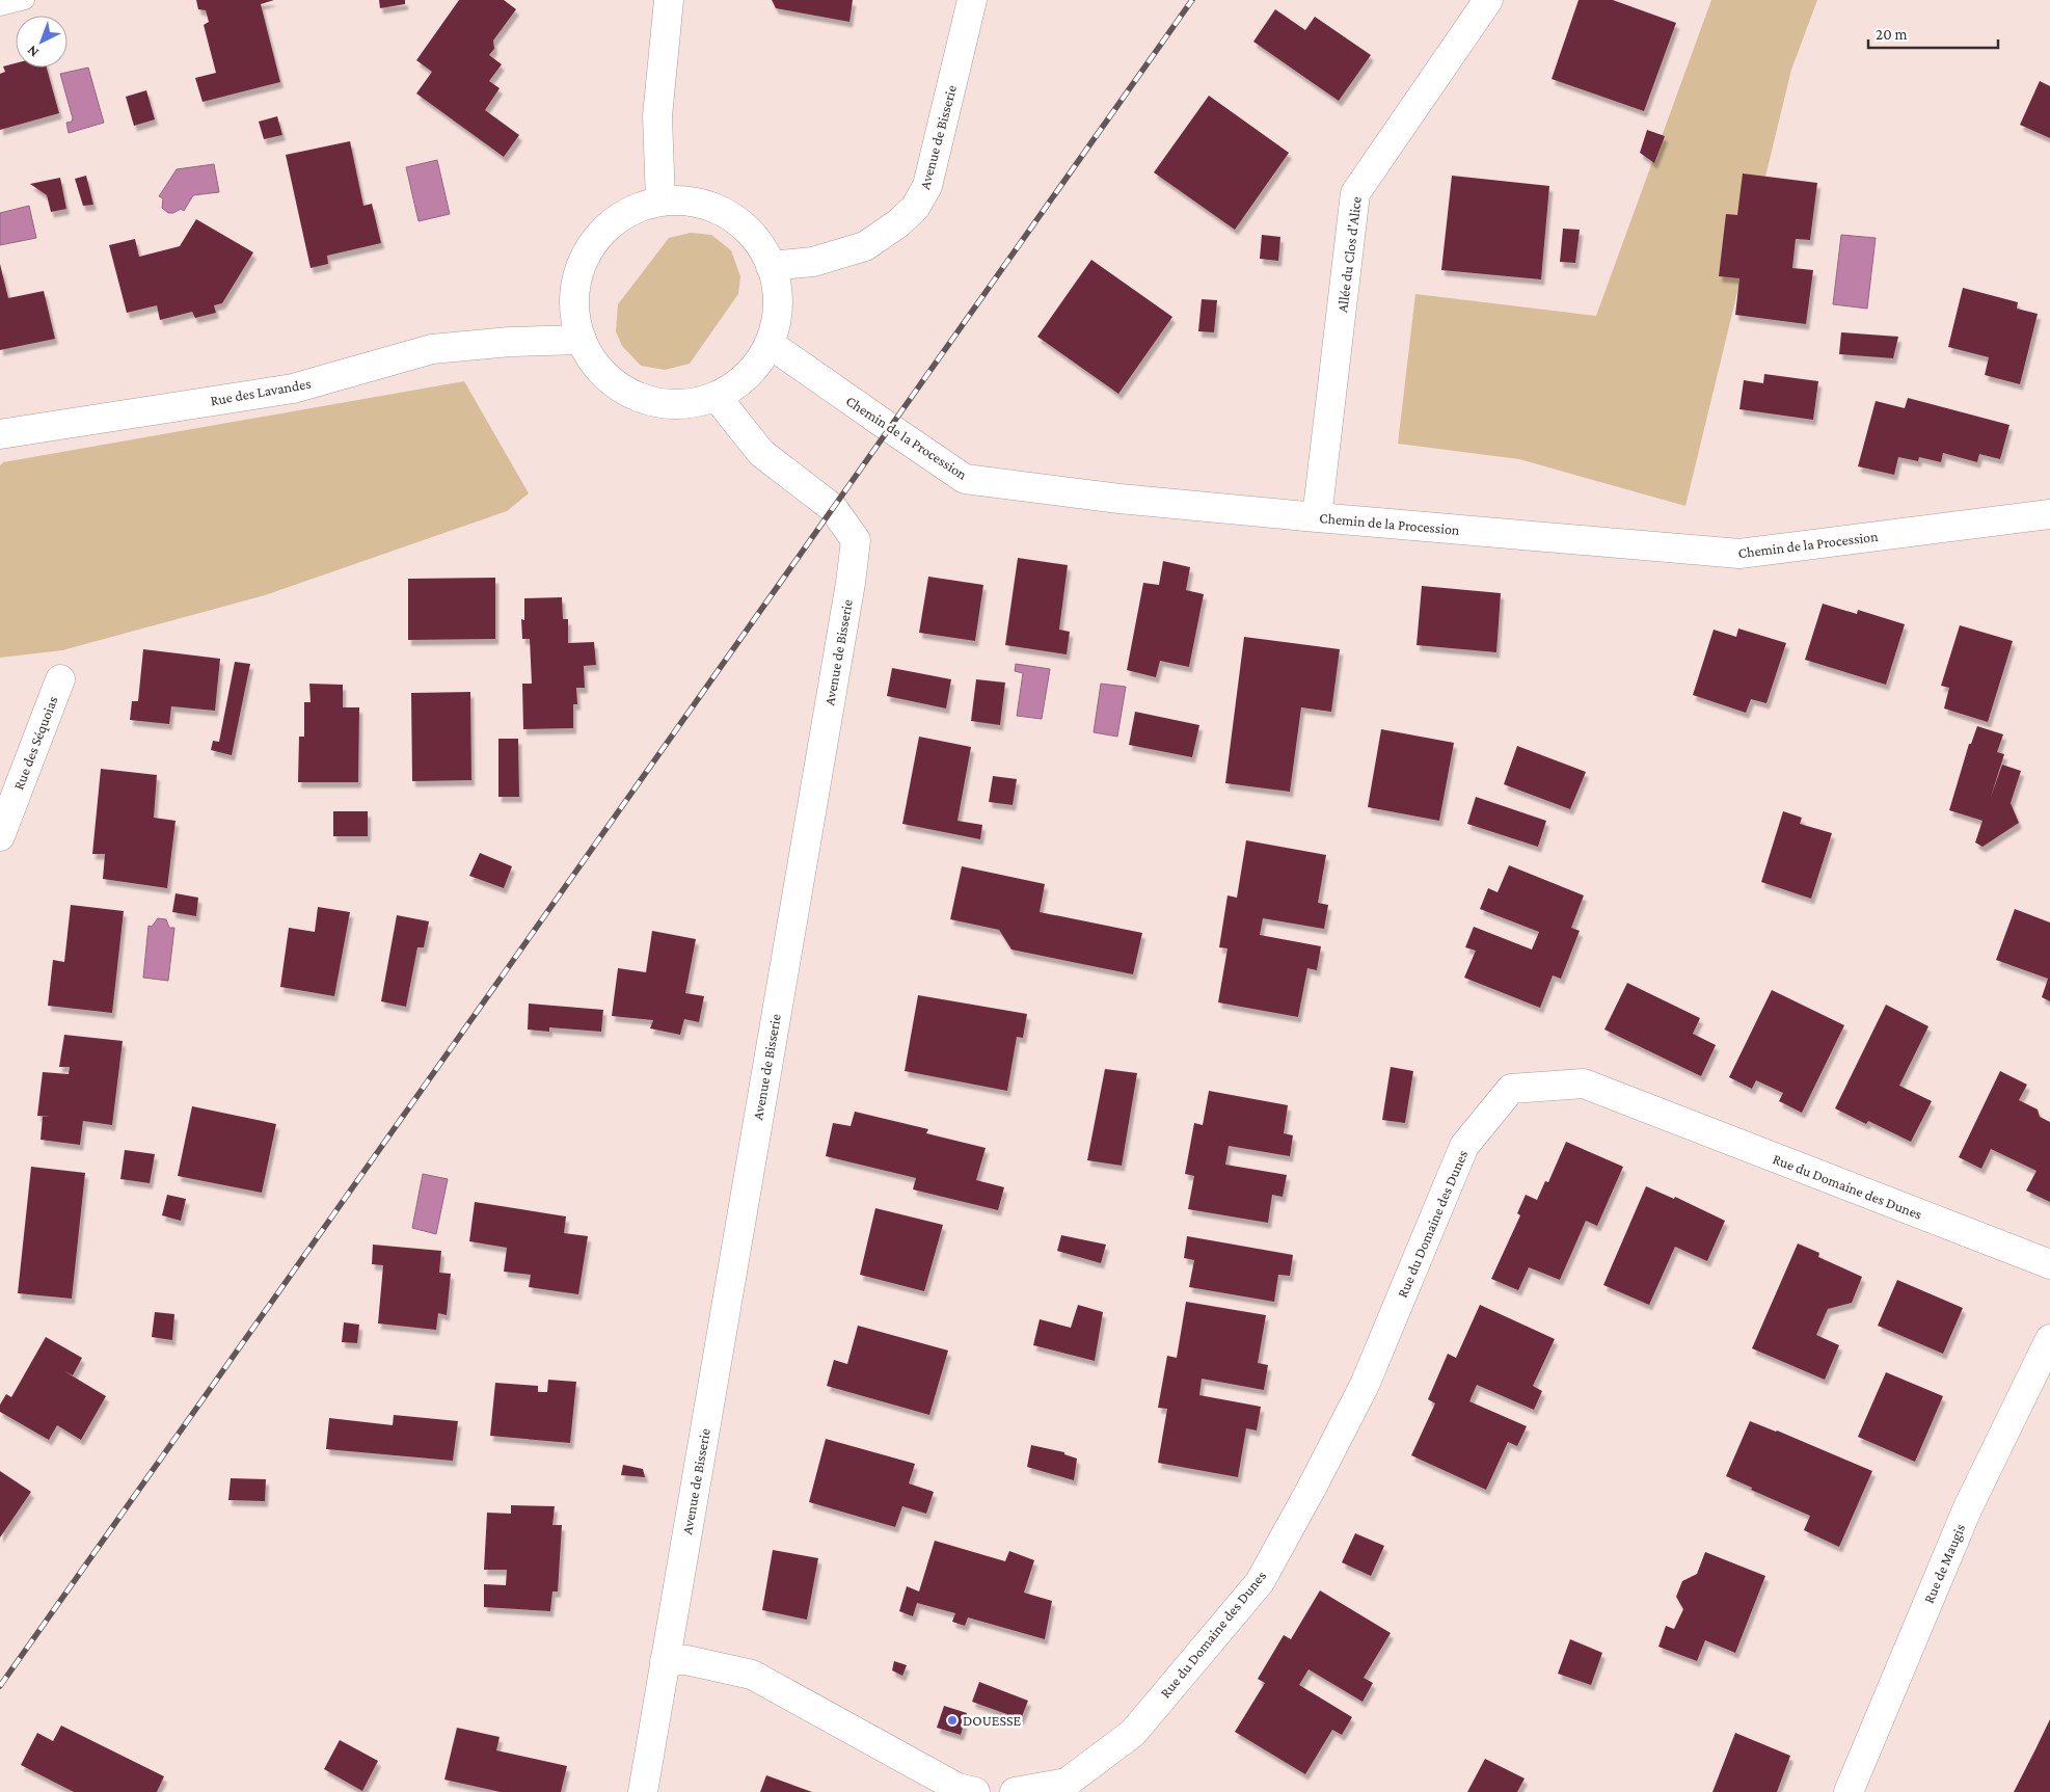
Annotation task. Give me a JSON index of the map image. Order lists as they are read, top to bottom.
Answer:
{
  "streets": {
    "street": [
      "Avenue de Bisserie",
      "Allée du Clos d'Alice",
      "Rue des Lavandes",
      "Chemin de la Procession",
      "Rue des Séquoias",
      "Rue du Domaine des Dunes",
      "Rue de Maugis"
    ]
  },
  "crossings": [
    ["Allée du Clos d'Alice", "Chemin de la Procession"]
  ],
  "places": ["DOUESSE"],
  "scale_bar": "20 m",
  "north": "bottom left"
}
